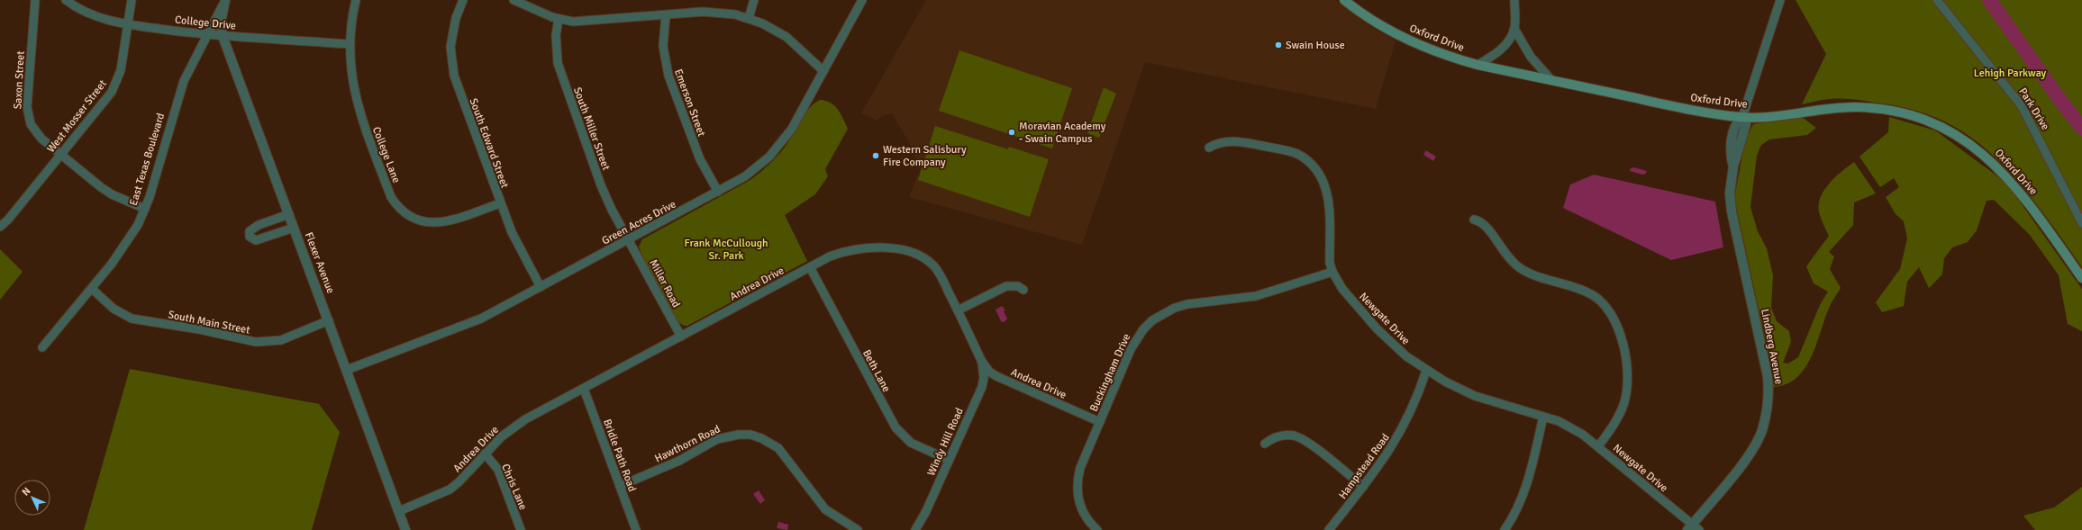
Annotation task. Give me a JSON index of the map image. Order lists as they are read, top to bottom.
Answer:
{
  "streets": {
    "main road": ["Oxford Drive"],
    "street": [
      "College Drive",
      "Saxon Street",
      "Emerson Street",
      "Park Drive",
      "West Mosser Street",
      "South Miller Street",
      "South Edward Street",
      "College Lane",
      "East Texas Boulevard",
      "Green Acres Drive",
      "Flexer Avenue",
      "Miller Road",
      "Andrea Drive",
      "Newgate Drive",
      "South Main Street",
      "Lindberg Avenue",
      "Beth Lane",
      "Buckingham Drive",
      "Windy Hill Road",
      "Hawthorn Road",
      "Bridle Path Road",
      "Hampstead Road",
      "Chris Lane"
    ]
  },
  "crossings": [
    ["College Drive", "West Mosser Street"],
    ["College Drive", "College Lane"],
    ["College Drive", "East Texas Boulevard"],
    ["College Drive", "Flexer Avenue"],
    ["Oxford Drive", "Lindberg Avenue"],
    ["Saxon Street", "West Mosser Street"],
    ["Saxon Street", "East Texas Boulevard"],
    ["Emerson Street", "Green Acres Drive"],
    ["South Miller Street", "Green Acres Drive"],
    ["South Miller Street", "Miller Road"],
    ["South Edward Street", "College Lane"],
    ["South Edward Street", "Green Acres Drive"],
    ["East Texas Boulevard", "Flexer Avenue"],
    ["East Texas Boulevard", "South Main Street"],
    ["Green Acres Drive", "Flexer Avenue"],
    ["Green Acres Drive", "Miller Road"],
    ["Flexer Avenue", "Andrea Drive"],
    ["Flexer Avenue", "South Main Street"],
    ["Miller Road", "Andrea Drive"],
    ["Andrea Drive", "Beth Lane"],
    ["Andrea Drive", "Buckingham Drive"],
    ["Andrea Drive", "Windy Hill Road"],
    ["Andrea Drive", "Bridle Path Road"],
    ["Andrea Drive", "Chris Lane"],
    ["Newgate Drive", "Lindberg Avenue"],
    ["Newgate Drive", "Buckingham Drive"],
    ["Newgate Drive", "Hampstead Road"],
    ["Beth Lane", "Windy Hill Road"],
    ["Hawthorn Road", "Bridle Path Road"]
  ],
  "parks": ["Lehigh Parkway", "Frank McCullough Sr. Park"],
  "places": ["Swain House", "Moravian Academy - Swain Campus", "Western Salisbury Fire Company"],
  "north": "top left"
}
